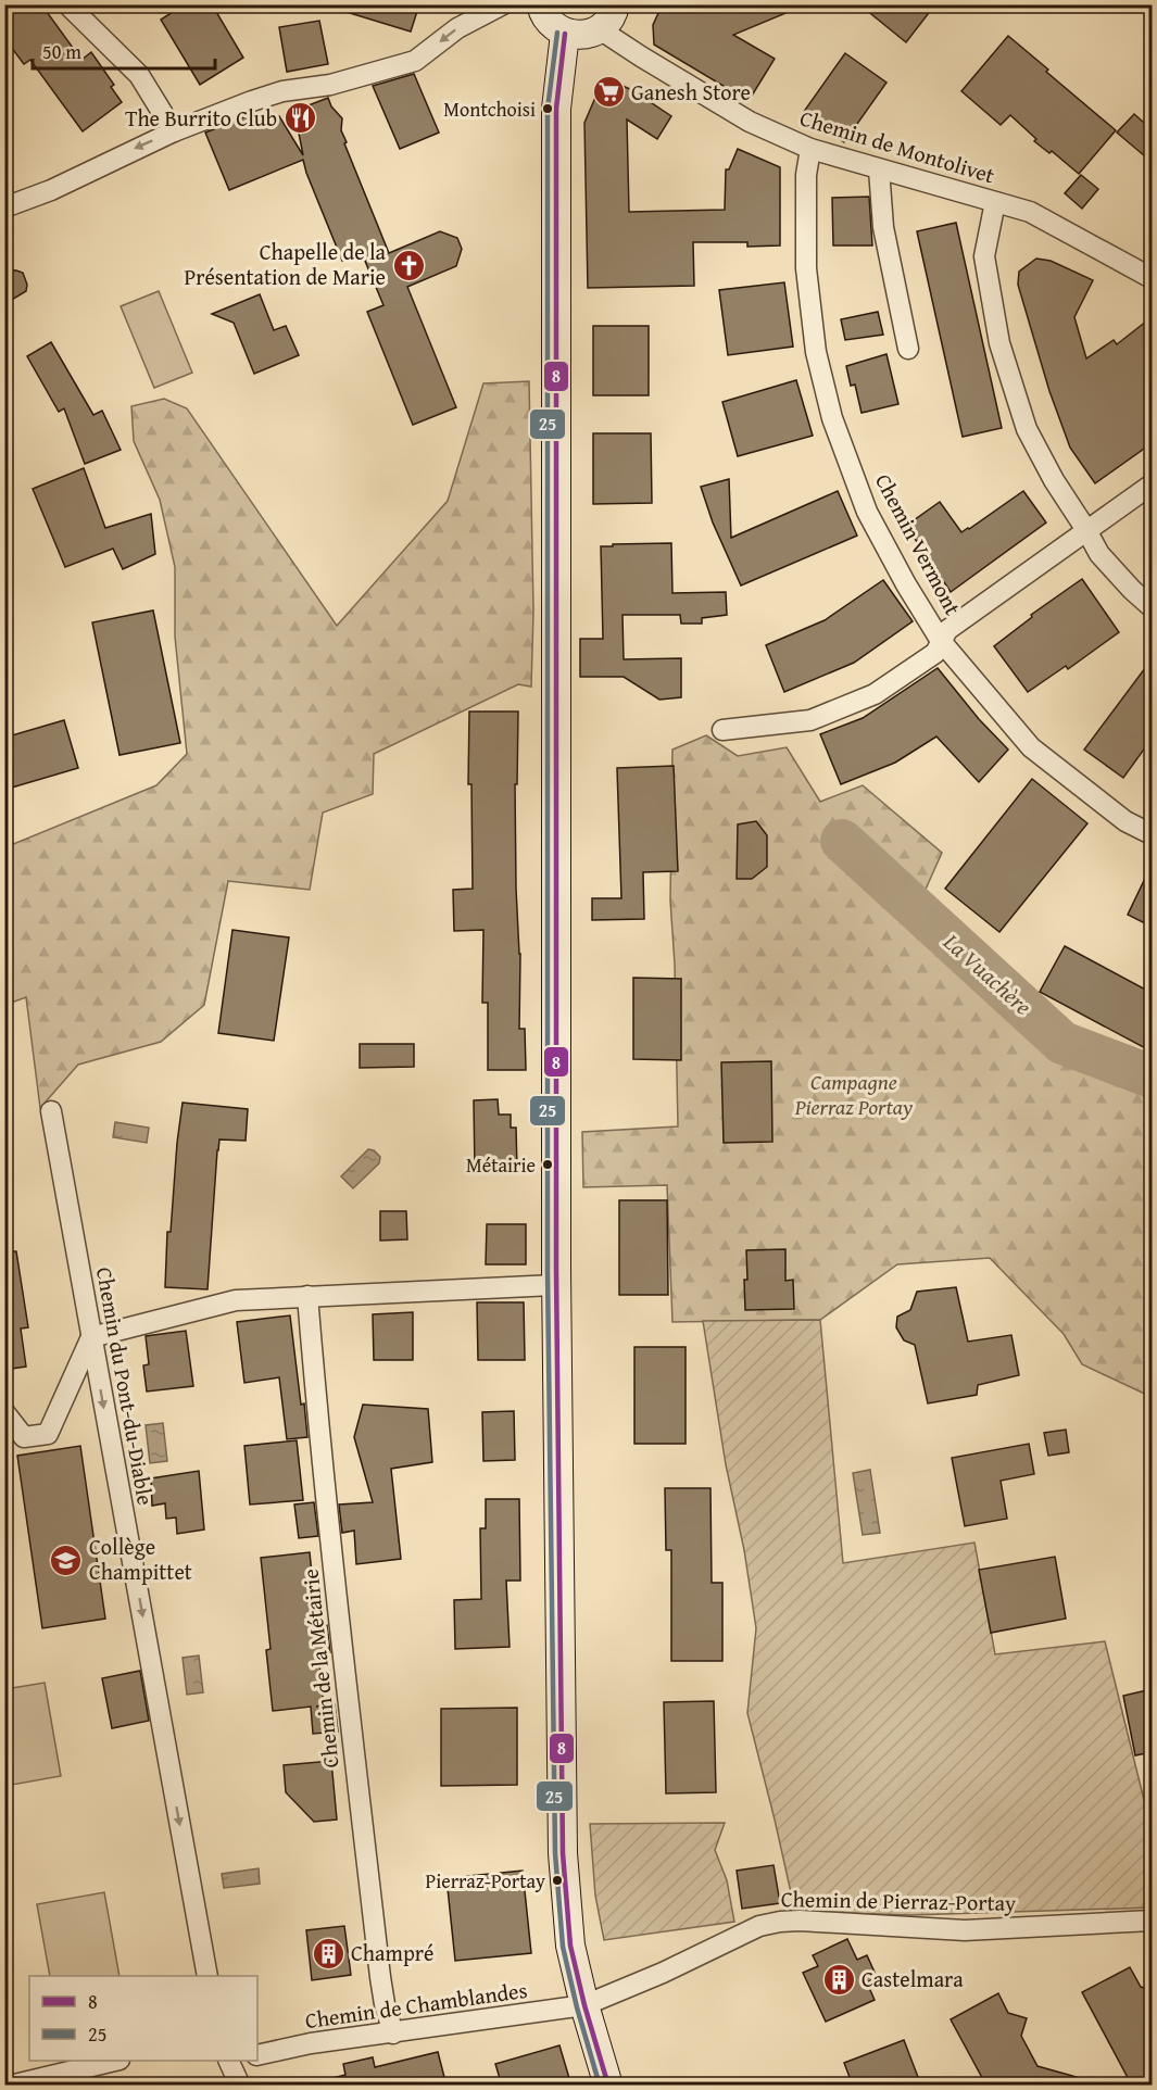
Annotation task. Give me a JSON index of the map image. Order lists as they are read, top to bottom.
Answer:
{
  "streets": {
    "street": [
      "Chemin de Montolivet",
      "Chemin Vermont",
      "Chemin du Pont-du-Diable",
      "Chemin de la Métairie",
      "Chemin de Pierraz-Portay",
      "Chemin de Chamblandes"
    ]
  },
  "crossings": [
    ["Chemin de Montolivet", "Chemin Vermont"],
    ["Chemin de la Métairie", "Chemin de Chamblandes"],
    ["Chemin de Pierraz-Portay", "Chemin de Chamblandes"]
  ],
  "one_way": ["Chemin du Pont-du-Diable"],
  "water": ["La Vuachère"],
  "parks": ["Campagne Pierraz Portay"],
  "places": {
    "supermarket": ["Ganesh Store"],
    "other": ["Montchoisi", "Métairie", "Pierraz-Portay"],
    "restaurant": ["The Burrito Club"],
    "church": ["Chapelle de la Présentation de Marie"],
    "school or university": ["Collège Champittet"],
    "building": ["Champré", "Castelmara"]
  },
  "lines": ["transit line 25", "transit line 8"],
  "legend": ["8", "25"],
  "scale_bar": "50 m"
}
